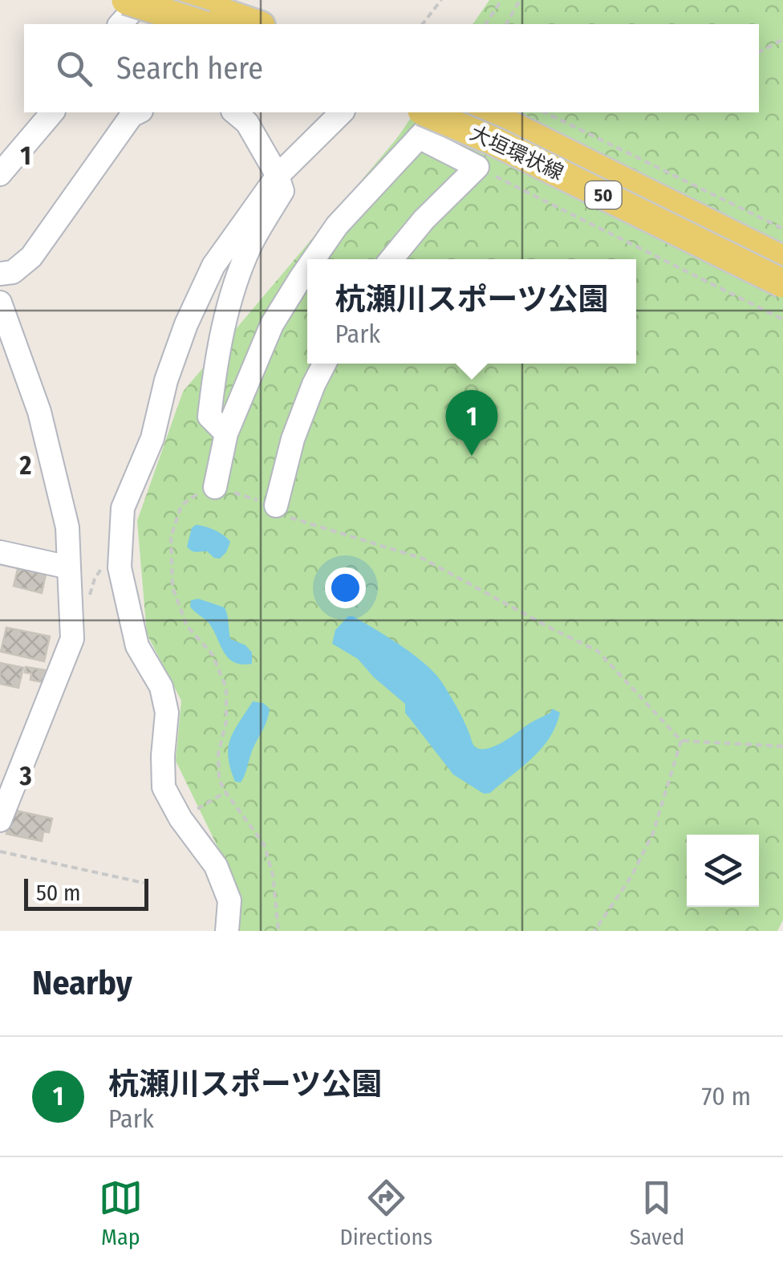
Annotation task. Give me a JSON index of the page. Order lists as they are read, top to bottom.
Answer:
{
  "streets": {
    "main road": ["大垣環状線", "50"]
  },
  "scale_bar": "50 m",
  "page": {
    "search": "Search here",
    "popup": ["杭瀬川スポーツ公園", "Park"],
    "pins": "1",
    "scale": "50 m",
    "heading": "Nearby",
    "list": [
      {
        "mark": "1",
        "name": "杭瀬川スポーツ公園",
        "note": "Park",
        "value": "70 m"
      }
    ],
    "nav": ["Map", "Directions", "Saved"]
  },
  "grid": {
    "rows": ["1", "2", "3"]
  }
}
